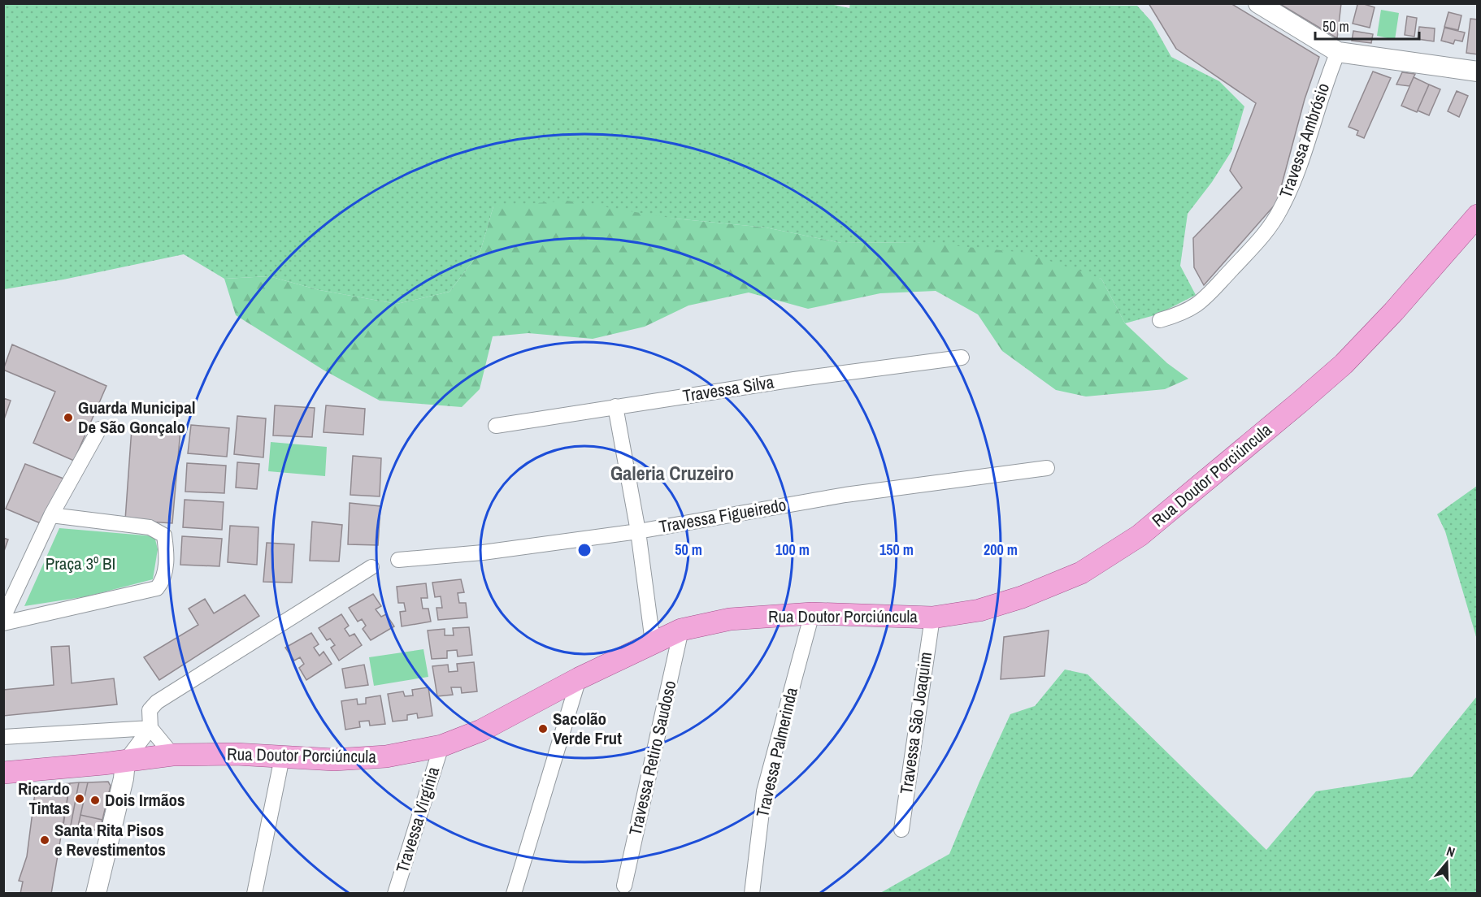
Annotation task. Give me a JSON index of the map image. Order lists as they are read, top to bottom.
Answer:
{
  "streets": {
    "main road": ["Rua Doutor Porciúncula"],
    "street": [
      "Travessa Ambrósio",
      "Travessa Silva",
      "Travessa Figueiredo",
      "Travessa São Joaquim",
      "Travessa Palmerinda",
      "Travessa Retiro Saudoso",
      "Travessa Virgínia"
    ]
  },
  "crossings": [
    ["Rua Doutor Porciúncula", "Travessa São Joaquim"],
    ["Rua Doutor Porciúncula", "Travessa Palmerinda"],
    ["Rua Doutor Porciúncula", "Travessa Retiro Saudoso"],
    ["Rua Doutor Porciúncula", "Travessa Virgínia"]
  ],
  "districts": ["Galeria Cruzeiro"],
  "parks": ["Praça 3º BI"],
  "places": [
    "Guarda Municipal De São Gonçalo",
    "Sacolão Verde Frut",
    "Ricardo Tintas",
    "Dois Irmãos",
    "Santa Rita Pisos e Revestimentos"
  ],
  "scale_bar": "50 m",
  "north": "top",
  "rings": [
    "50 m",
    "100 m",
    "150 m",
    "200 m"
  ]
}
